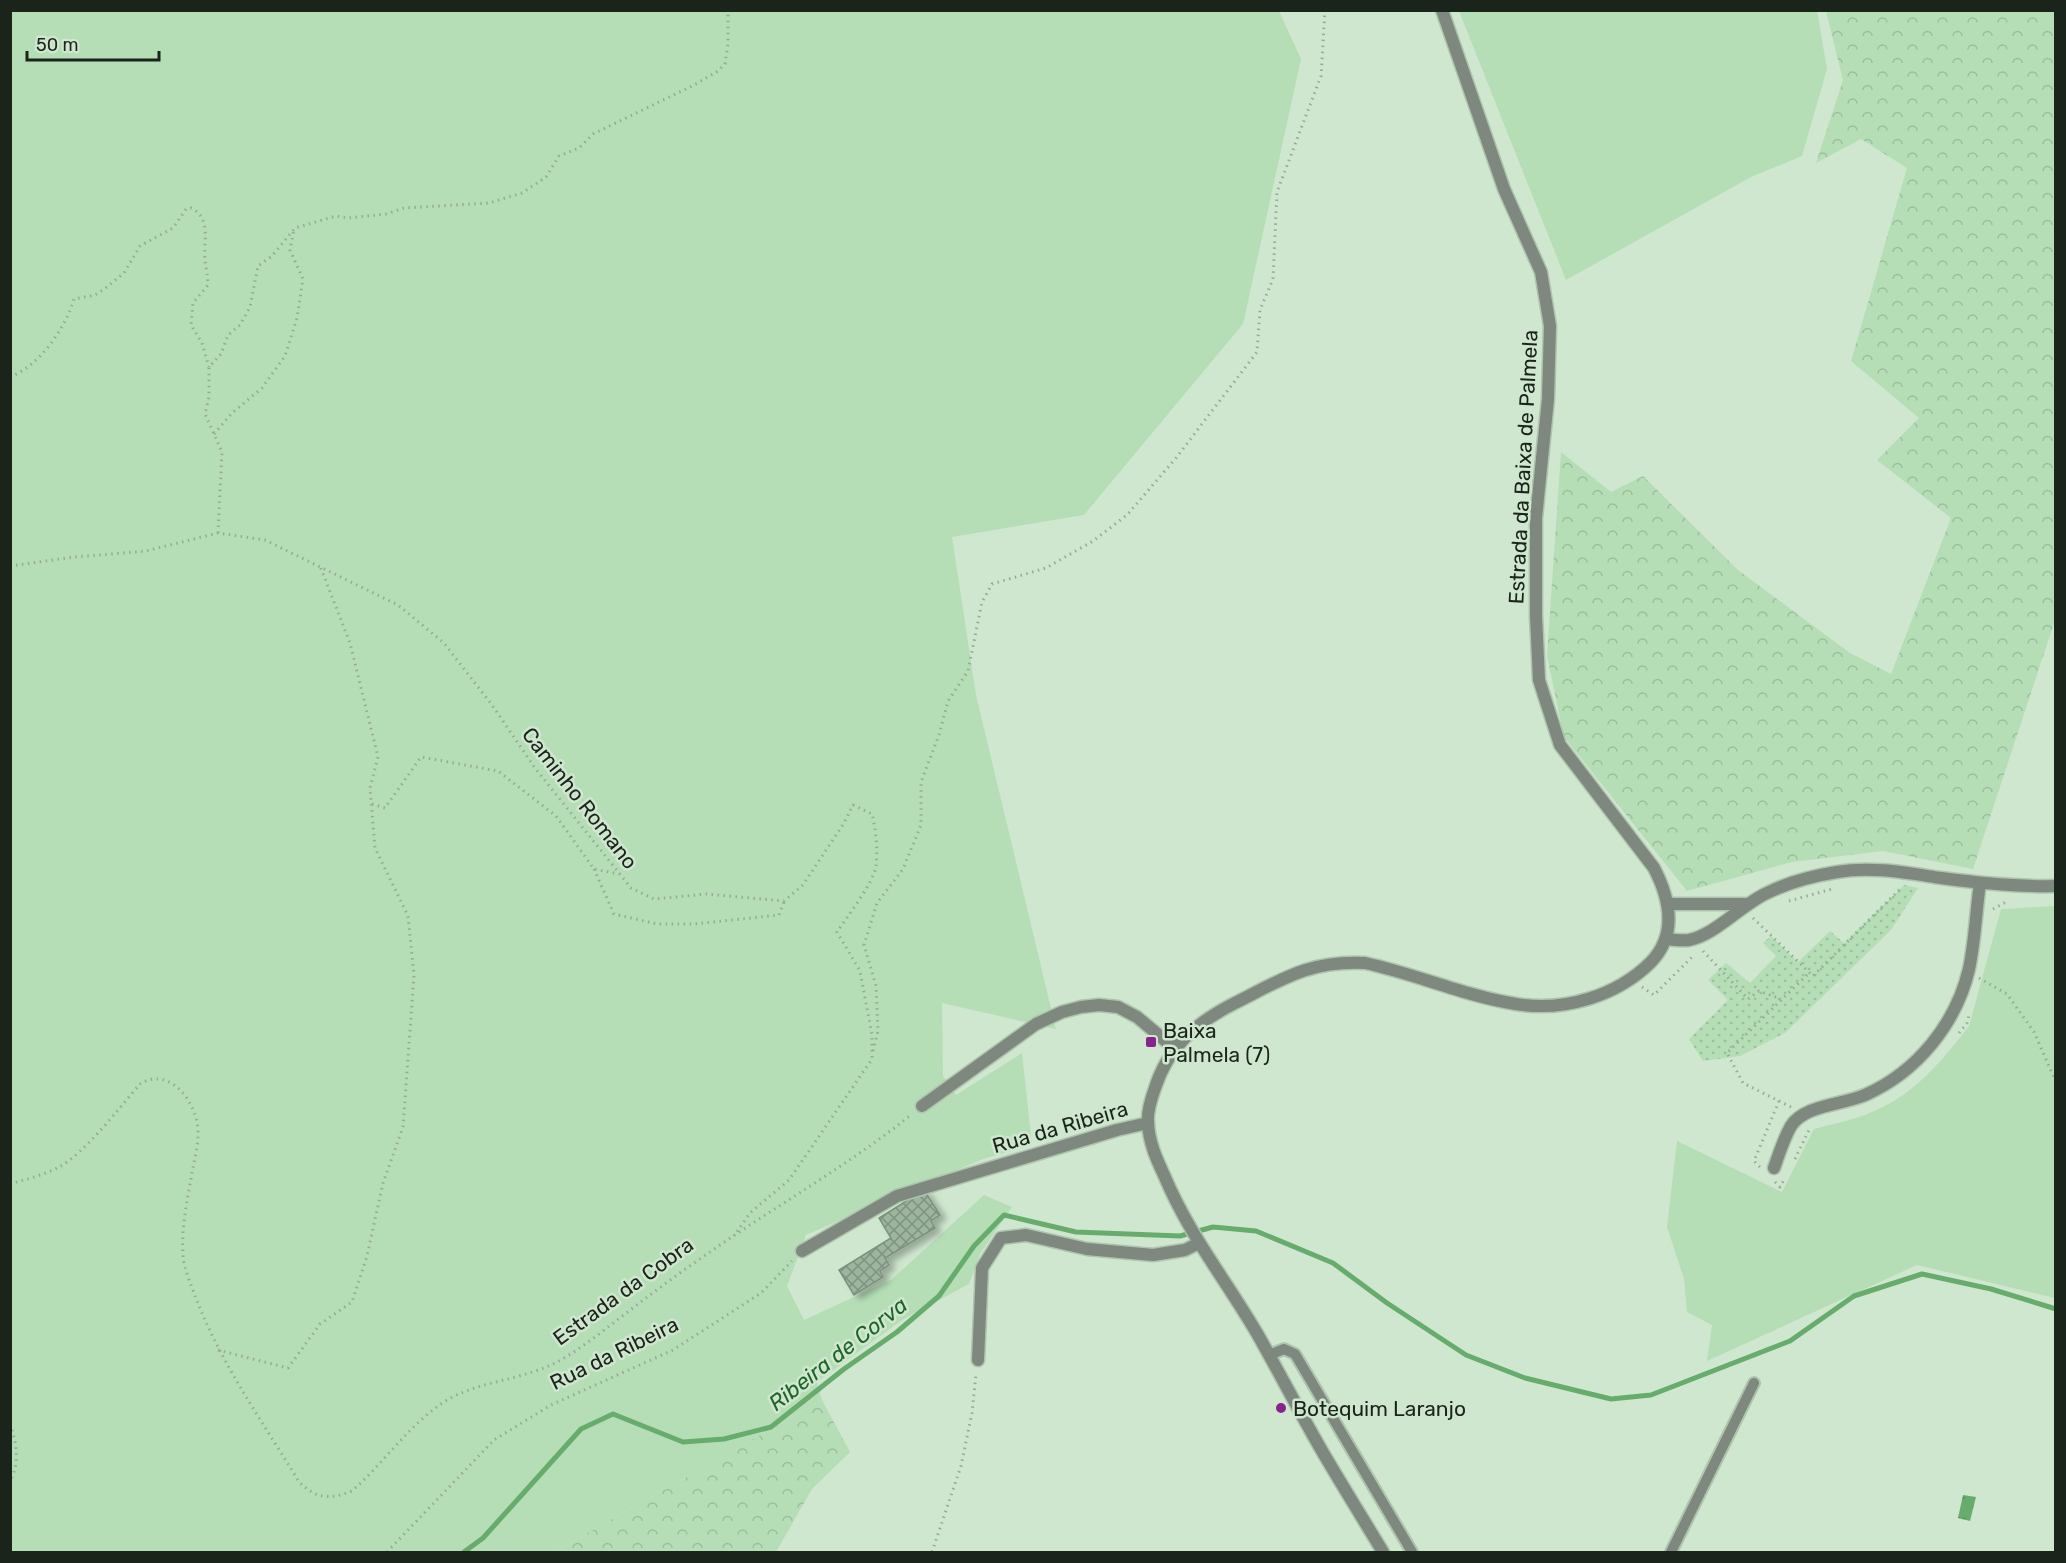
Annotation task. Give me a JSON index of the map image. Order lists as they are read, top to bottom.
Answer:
{
  "streets": {
    "street": ["Estrada da Baixa de Palmela", "Rua da Ribeira"],
    "path": ["Caminho Romano", "Estrada da Cobra"]
  },
  "water": ["Ribeira de Corva"],
  "places": {
    "transit": ["Baixa Palmela (7)"],
    "other": ["Botequim Laranjo"]
  },
  "scale_bar": "50 m"
}
